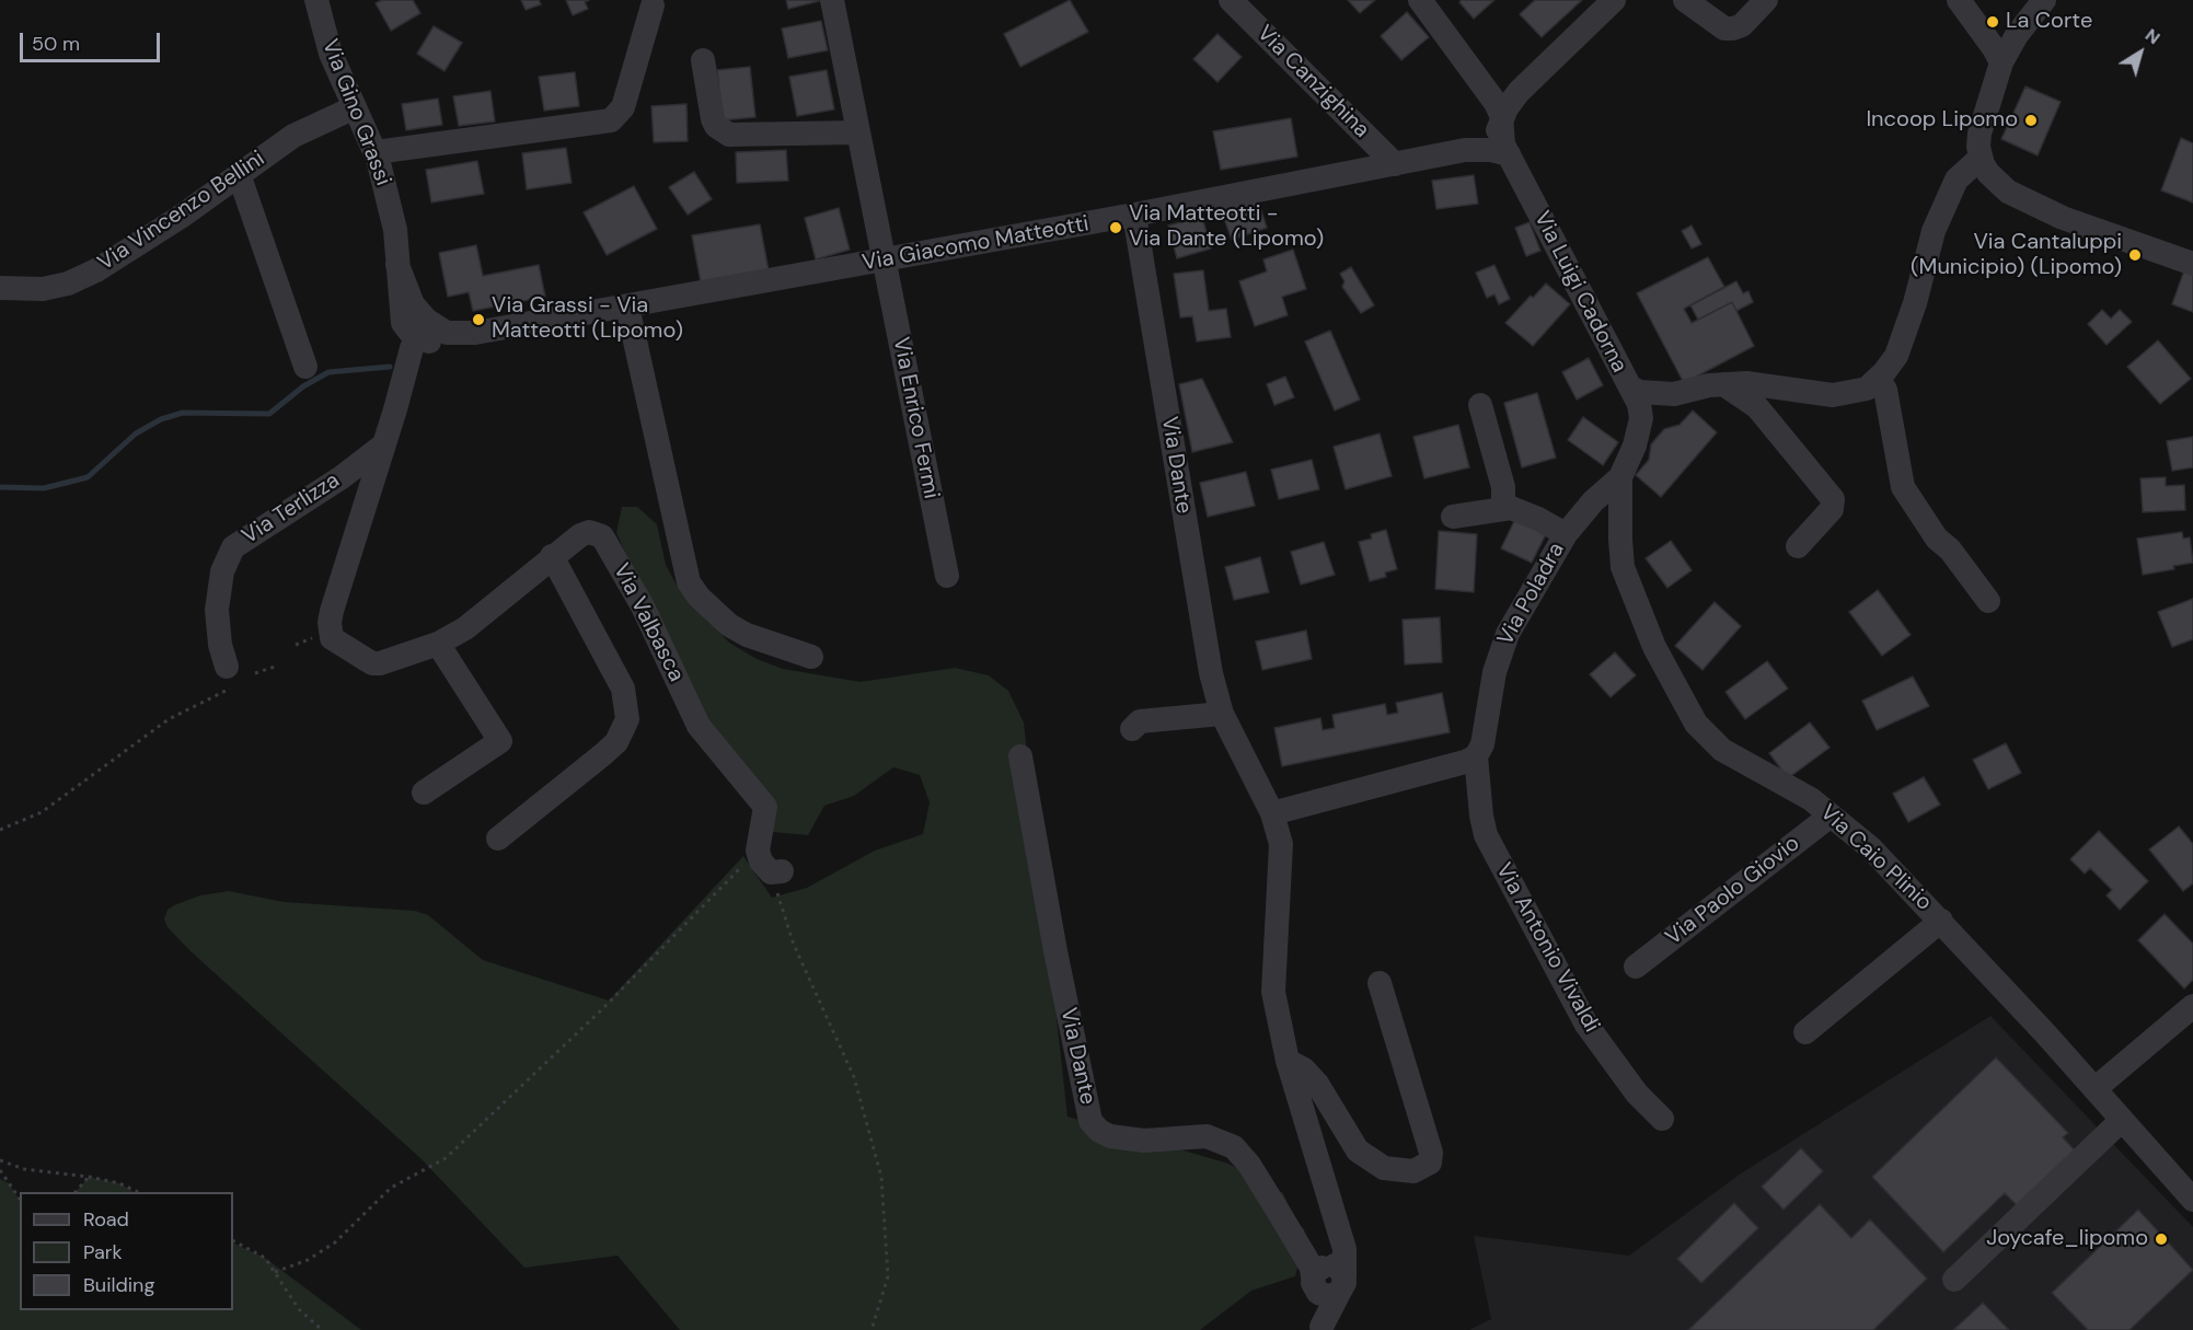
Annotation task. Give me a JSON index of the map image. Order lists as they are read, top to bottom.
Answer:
{
  "streets": {
    "street": [
      "Via Canzighina",
      "Via Gino Grassi",
      "Via Vincenzo Bellini",
      "Via Giacomo Matteotti",
      "Via Luigi Cadorna",
      "Via Enrico Fermi",
      "Via Dante",
      "Via Terlizza",
      "Via Poladra",
      "Via Valbasca",
      "Via Caio Plinio",
      "Via Paolo Giovio",
      "Via Antonio Vivaldi"
    ]
  },
  "crossings": [
    ["Via Canzighina", "Via Giacomo Matteotti"],
    ["Via Gino Grassi", "Via Vincenzo Bellini"],
    ["Via Gino Grassi", "Via Giacomo Matteotti"],
    ["Via Gino Grassi", "Via Valbasca"],
    ["Via Giacomo Matteotti", "Via Luigi Cadorna"],
    ["Via Giacomo Matteotti", "Via Enrico Fermi"],
    ["Via Giacomo Matteotti", "Via Dante"],
    ["Via Giacomo Matteotti", "Via Valbasca"],
    ["Via Luigi Cadorna", "Via Caio Plinio"],
    ["Via Terlizza", "Via Valbasca"],
    ["Via Poladra", "Via Caio Plinio"],
    ["Via Poladra", "Via Antonio Vivaldi"],
    ["Via Caio Plinio", "Via Paolo Giovio"]
  ],
  "places": [
    "La Corte",
    "Incoop Lipomo",
    "Via Matteotti - Via Dante (Lipomo)",
    "Via Cantaluppi (Municipio) (Lipomo)",
    "Via Grassi - Via Matteotti (Lipomo)",
    "Joycafe_lipomo"
  ],
  "legend": ["Road", "Park", "Building"],
  "scale_bar": "50 m",
  "north": "top right"
}
